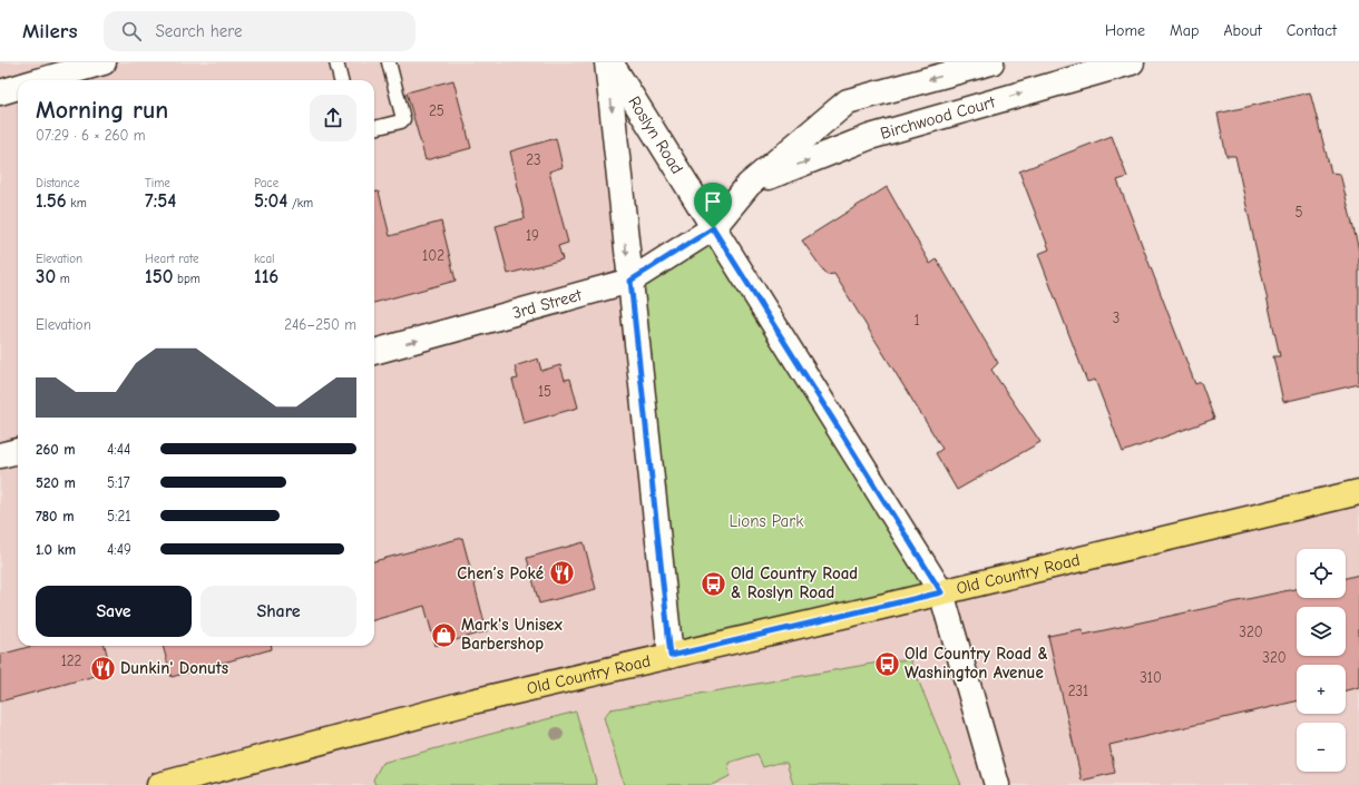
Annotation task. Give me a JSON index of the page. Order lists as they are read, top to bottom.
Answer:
{
  "streets": {
    "main road": [
      "Birchwood Court",
      "Roslyn Road",
      "3rd Street",
      "Old Country Road"
    ]
  },
  "crossings": [
    ["Birchwood Court", "Roslyn Road"],
    ["Birchwood Court", "3rd Street"],
    ["Roslyn Road", "3rd Street"],
    ["Roslyn Road", "Old Country Road"]
  ],
  "one_way": ["3rd Street"],
  "parks": ["Lions Park"],
  "places": {
    "restaurant": ["Chen’s Poké", "Dunkin' Donuts"],
    "bus stop": ["Old Country Road & Roslyn Road", "Old Country Road & Washington Avenue"],
    "shop": ["Mark's Unisex Barbershop"]
  },
  "house_numbers": [
    "25",
    "23",
    "5",
    "19",
    "102",
    "3",
    "1",
    "15",
    "320",
    "320",
    "122",
    "310",
    "231"
  ],
  "page": {
    "header": "Milers",
    "search": "Search here",
    "nav": [
      "Home",
      "Map",
      "About",
      "Contact"
    ],
    "heading": ["Morning run", "07:29 · 6 × 260 m"],
    "stats": [
      ["Distance", "1.56 km"],
      ["Time", "7:54"],
      ["Pace", "5:04 /km"],
      ["Elevation", "30 m"],
      ["Heart rate", "150 bpm"],
      ["kcal", "116"]
    ],
    "chart": ["Elevation", "246–250 m"],
    "list": [
      {
        "name": "260 m",
        "note": "4:44"
      },
      {
        "name": "520 m",
        "note": "5:17"
      },
      {
        "name": "780 m",
        "note": "5:21"
      },
      {
        "name": "1.0 km",
        "note": "4:49"
      }
    ],
    "map_buttons": ["+", "−"],
    "buttons": ["Save", "Share"]
  }
}
